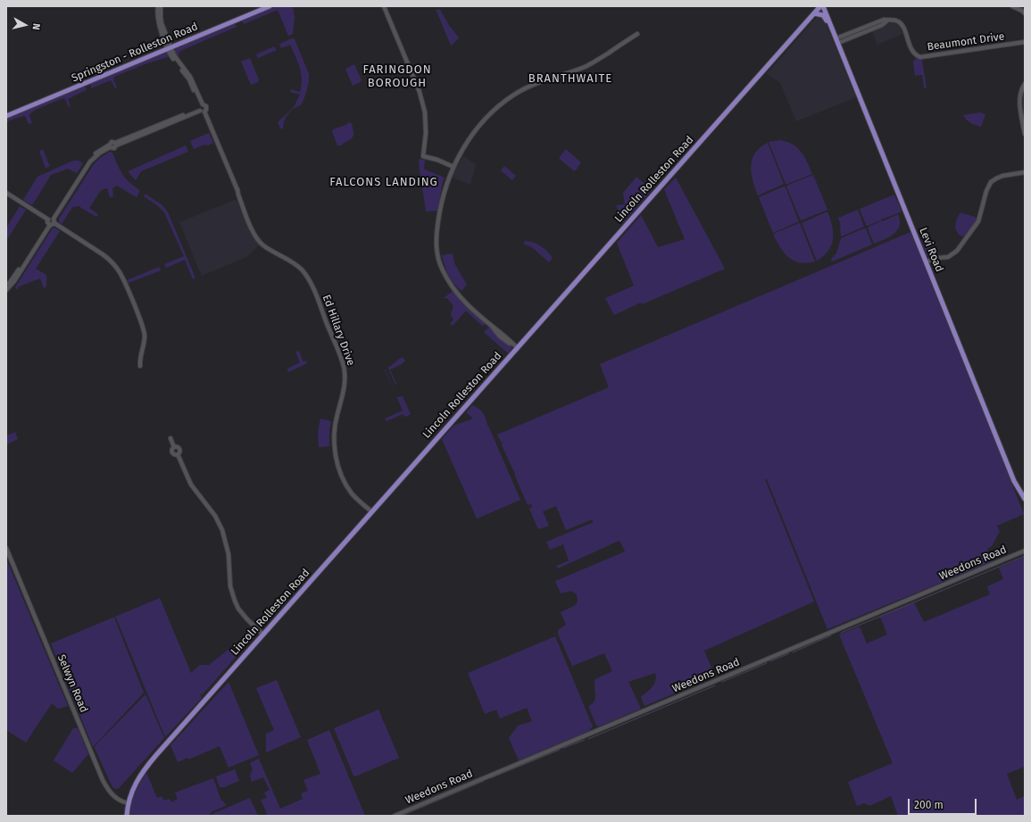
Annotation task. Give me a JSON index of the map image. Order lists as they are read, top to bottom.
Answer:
{
  "streets": {
    "main road": ["Springston - Rolleston Road", "Lincoln Rolleston Road", "Levi Road"],
    "street": [
      "Beaumont Drive",
      "Ed Hillary Drive",
      "Weedons Road",
      "Selwyn Road"
    ]
  },
  "crossings": [
    ["Lincoln Rolleston Road", "Ed Hillary Drive"],
    ["Lincoln Rolleston Road", "Selwyn Road"]
  ],
  "districts": ["FARINGDON BOROUGH", "BRANTHWAITE", "FALCONS LANDING"],
  "scale_bar": "200 m",
  "north": "right"
}
